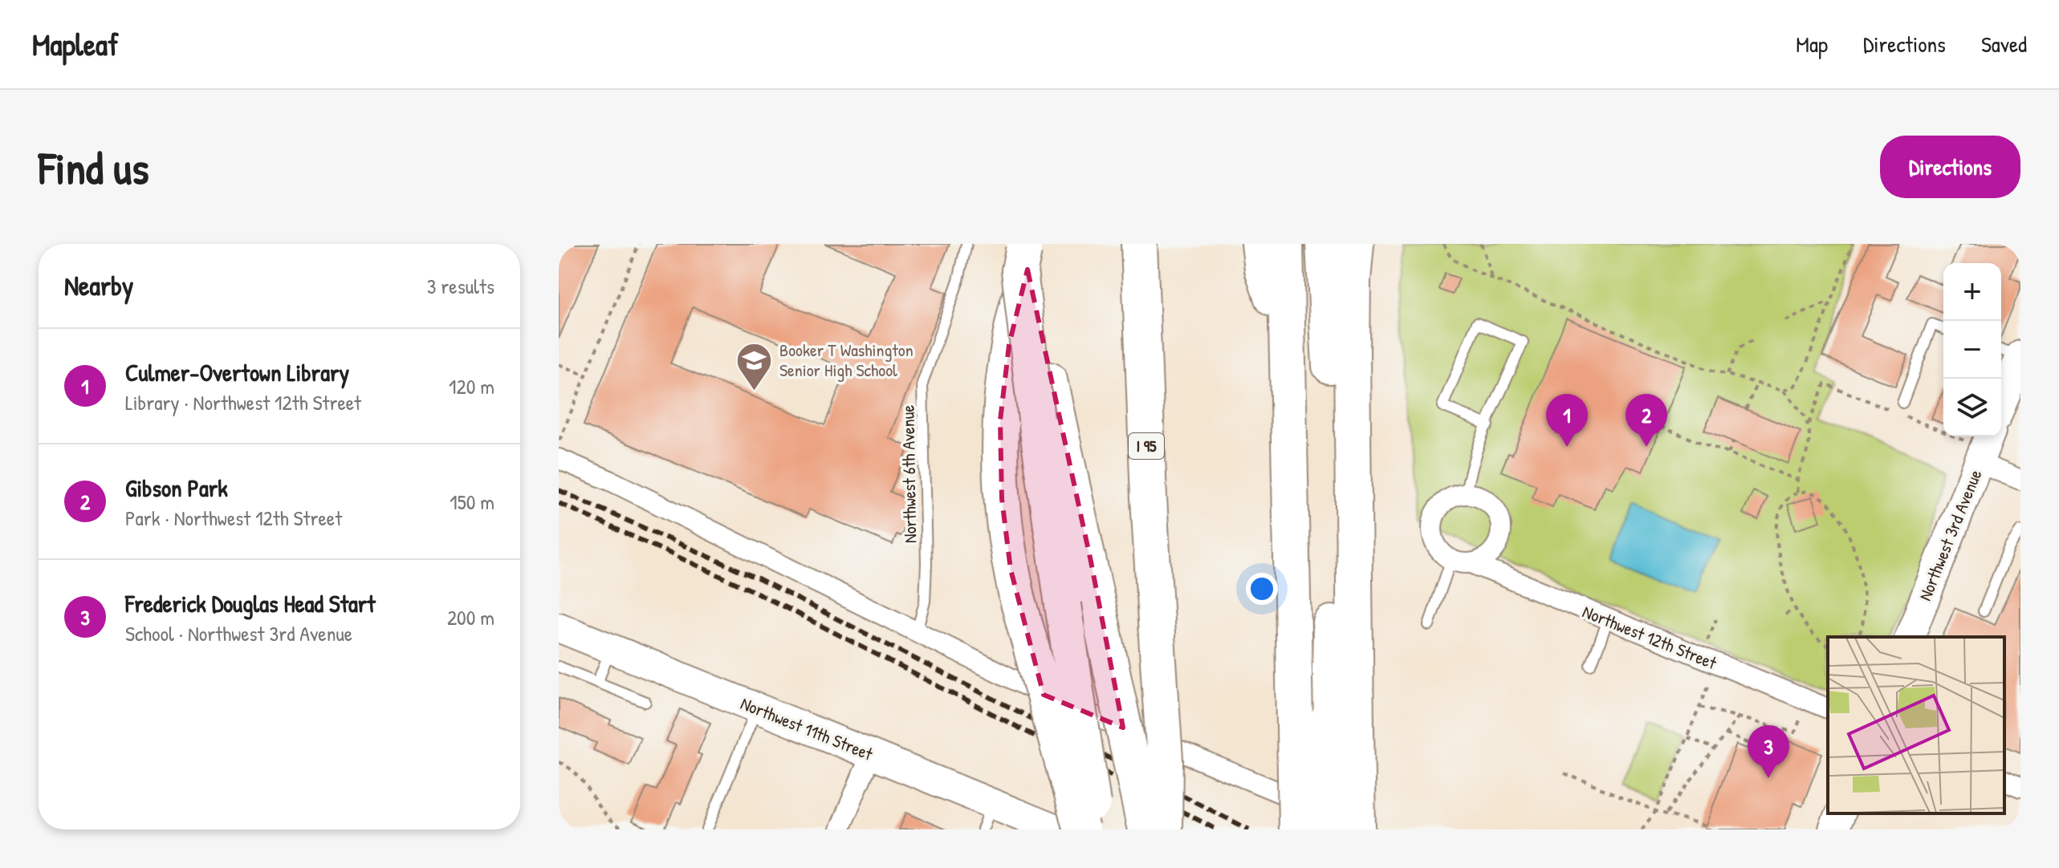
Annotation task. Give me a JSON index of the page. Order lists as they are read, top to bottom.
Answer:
{
  "streets": {
    "highway": ["I 95"],
    "street": ["Northwest 3rd Avenue", "Northwest 12th Street", "Northwest 11th Street"],
    "lane": ["Northwest 6th Avenue"]
  },
  "places": {
    "school or university": ["Booker T Washington Senior High School"]
  },
  "page": {
    "header": "Mapleaf",
    "nav": ["Map", "Directions", "Saved"],
    "buttons": "Directions",
    "title": "Find us",
    "heading": ["Nearby", "3 results"],
    "map_buttons": ["+", "−"],
    "list": [
      {
        "mark": "1",
        "name": "Culmer-Overtown Library",
        "note": "Library · Northwest 12th Street",
        "value": "120 m"
      },
      {
        "mark": "2",
        "name": "Gibson Park",
        "note": "Park · Northwest 12th Street",
        "value": "150 m"
      },
      {
        "mark": "3",
        "name": "Frederick Douglas Head Start",
        "note": "School · Northwest 3rd Avenue",
        "value": "200 m"
      }
    ],
    "pins": ["1", "2", "3"]
  }
}
